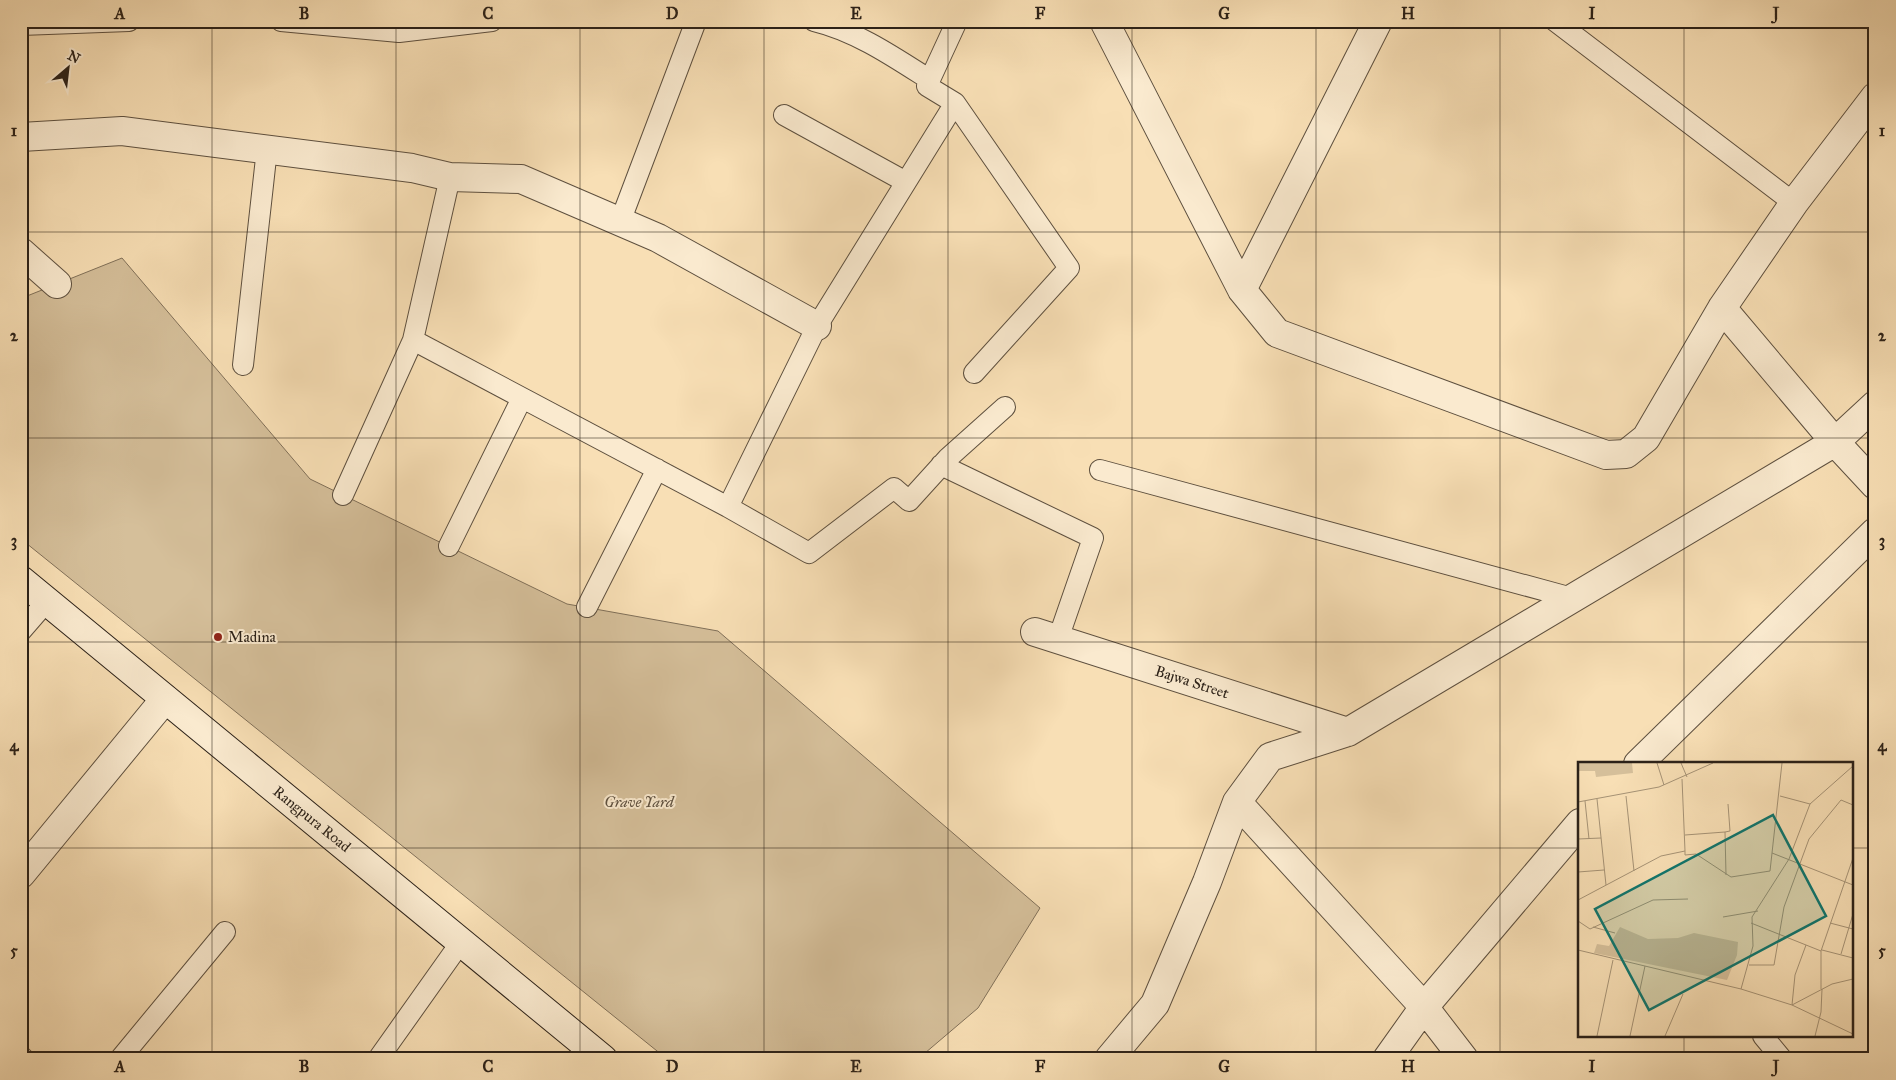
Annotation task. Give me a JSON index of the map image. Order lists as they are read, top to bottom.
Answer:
{
  "streets": {
    "street": ["Bajwa Street", "Rangpura Road"]
  },
  "parks": ["Grave Yard"],
  "places": ["Madina"],
  "north": "top right",
  "grid": {
    "columns": [
      "A",
      "B",
      "C",
      "D",
      "E",
      "F",
      "G",
      "H",
      "I",
      "J"
    ],
    "rows": [
      "1",
      "2",
      "3",
      "4",
      "5"
    ]
  }
}
